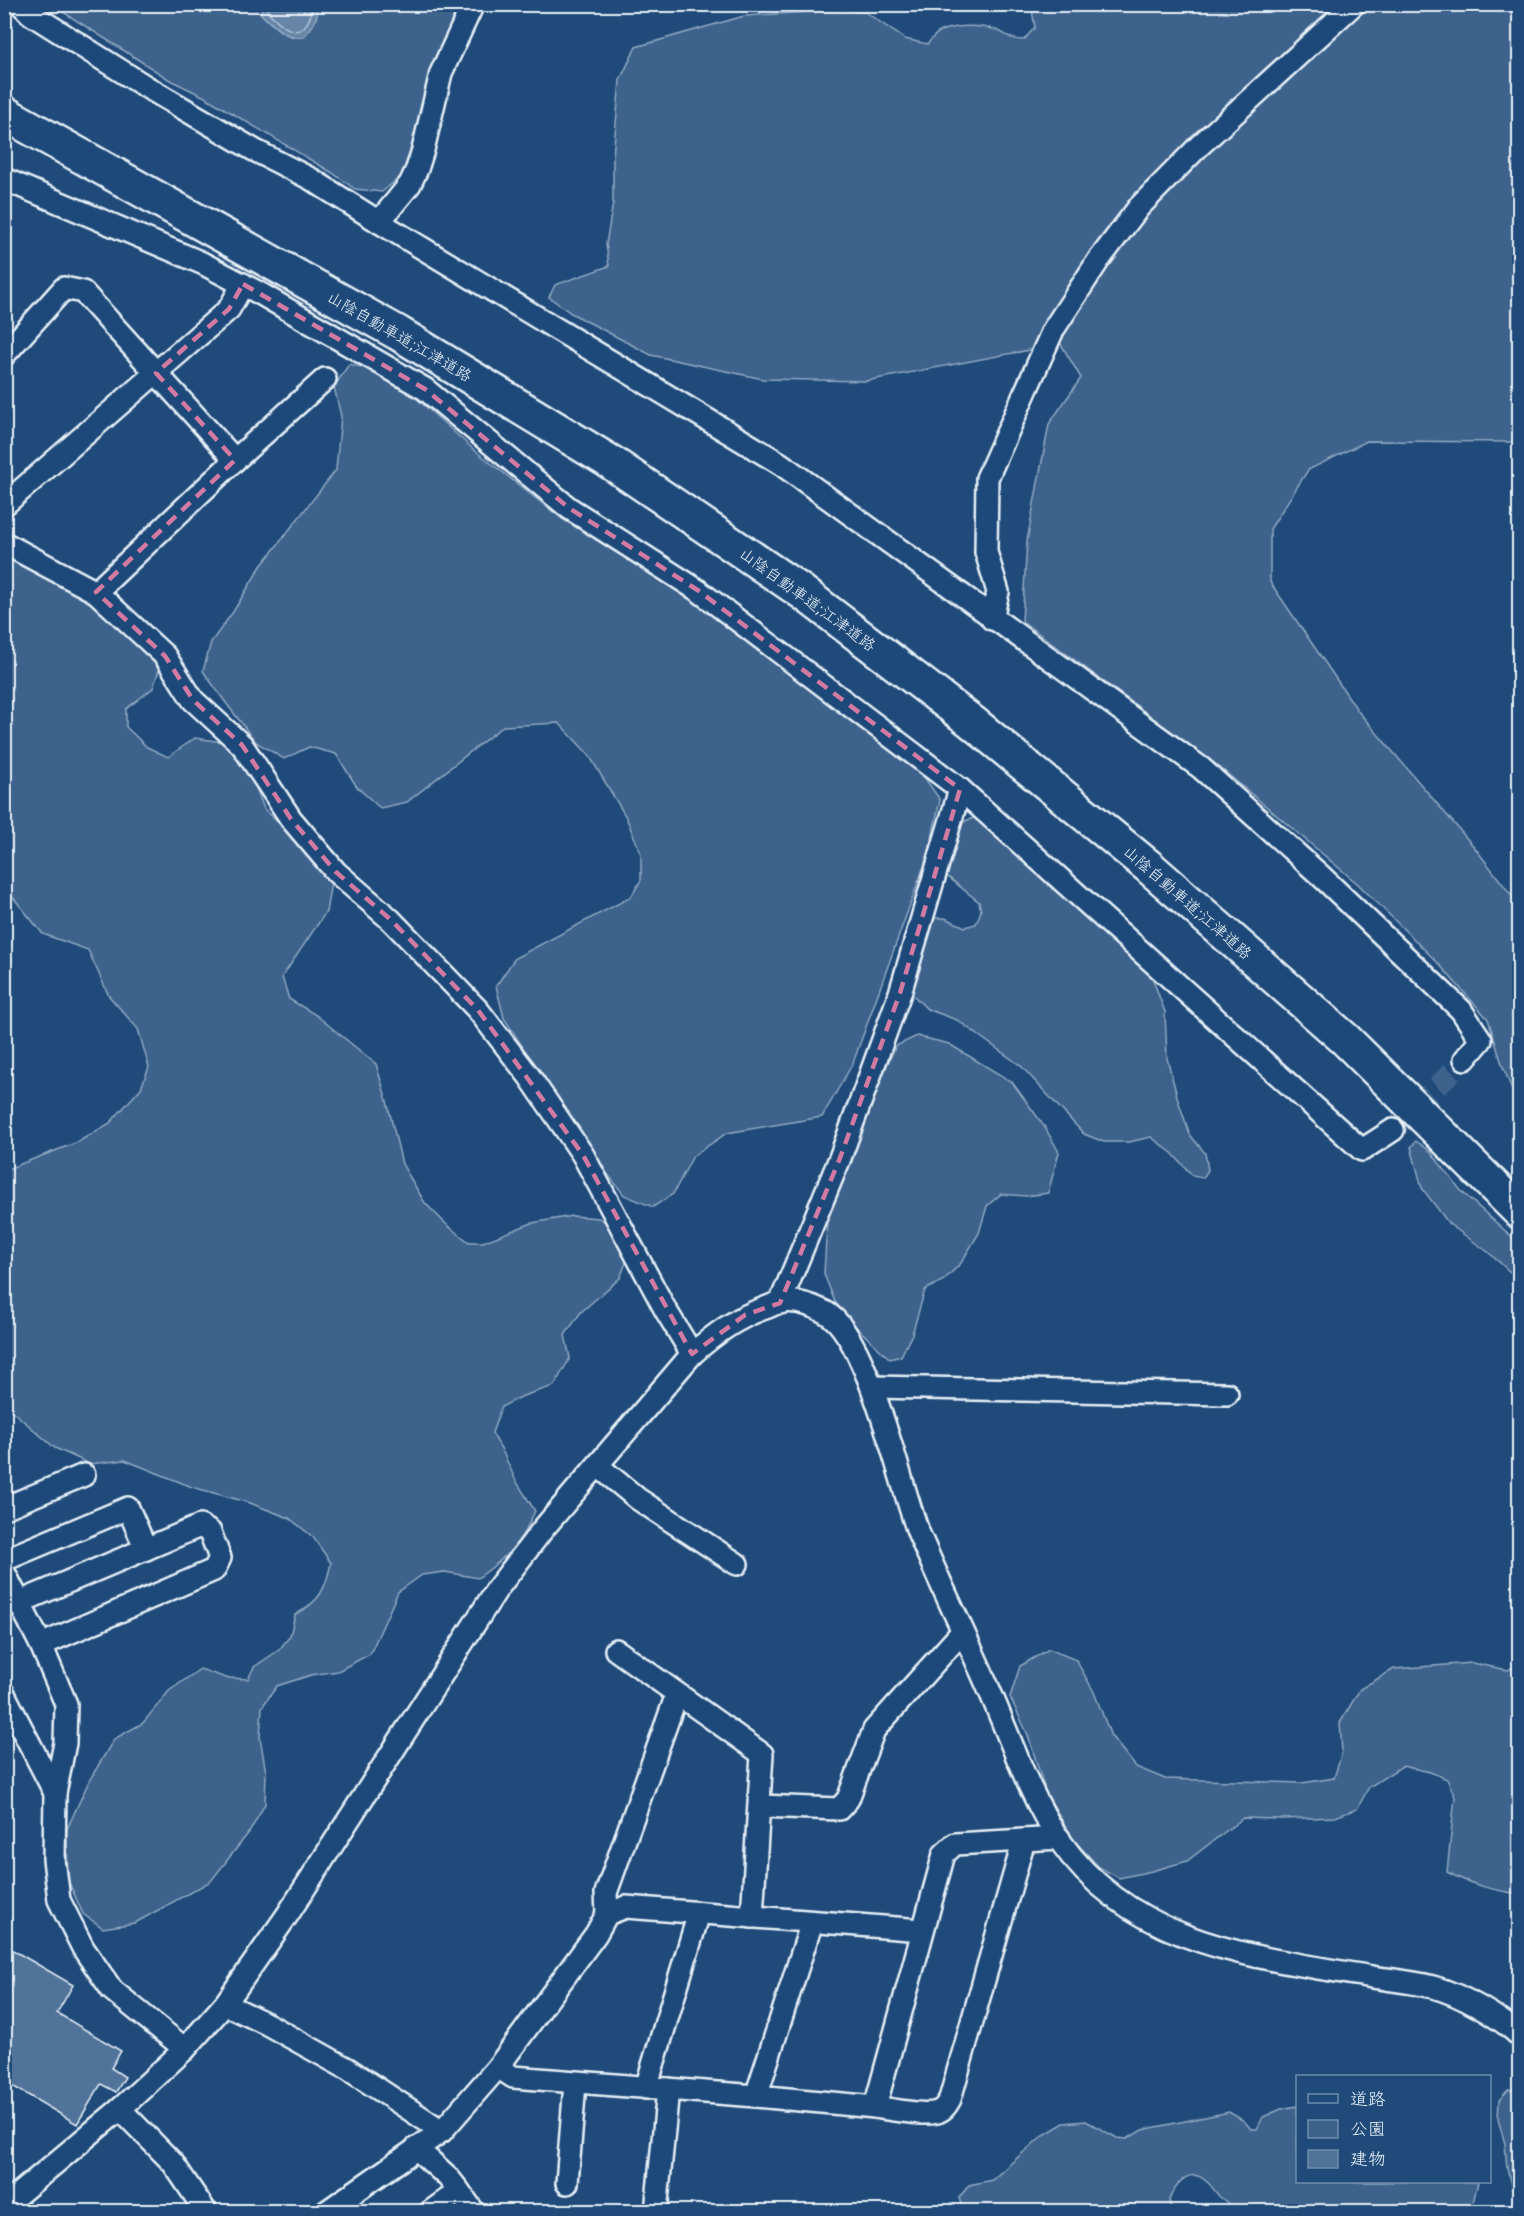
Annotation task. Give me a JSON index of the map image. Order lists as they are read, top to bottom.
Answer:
{
  "streets": {
    "highway": ["山陰自動車道;江津道路"]
  },
  "legend": ["道路", "公園", "建物"]
}
